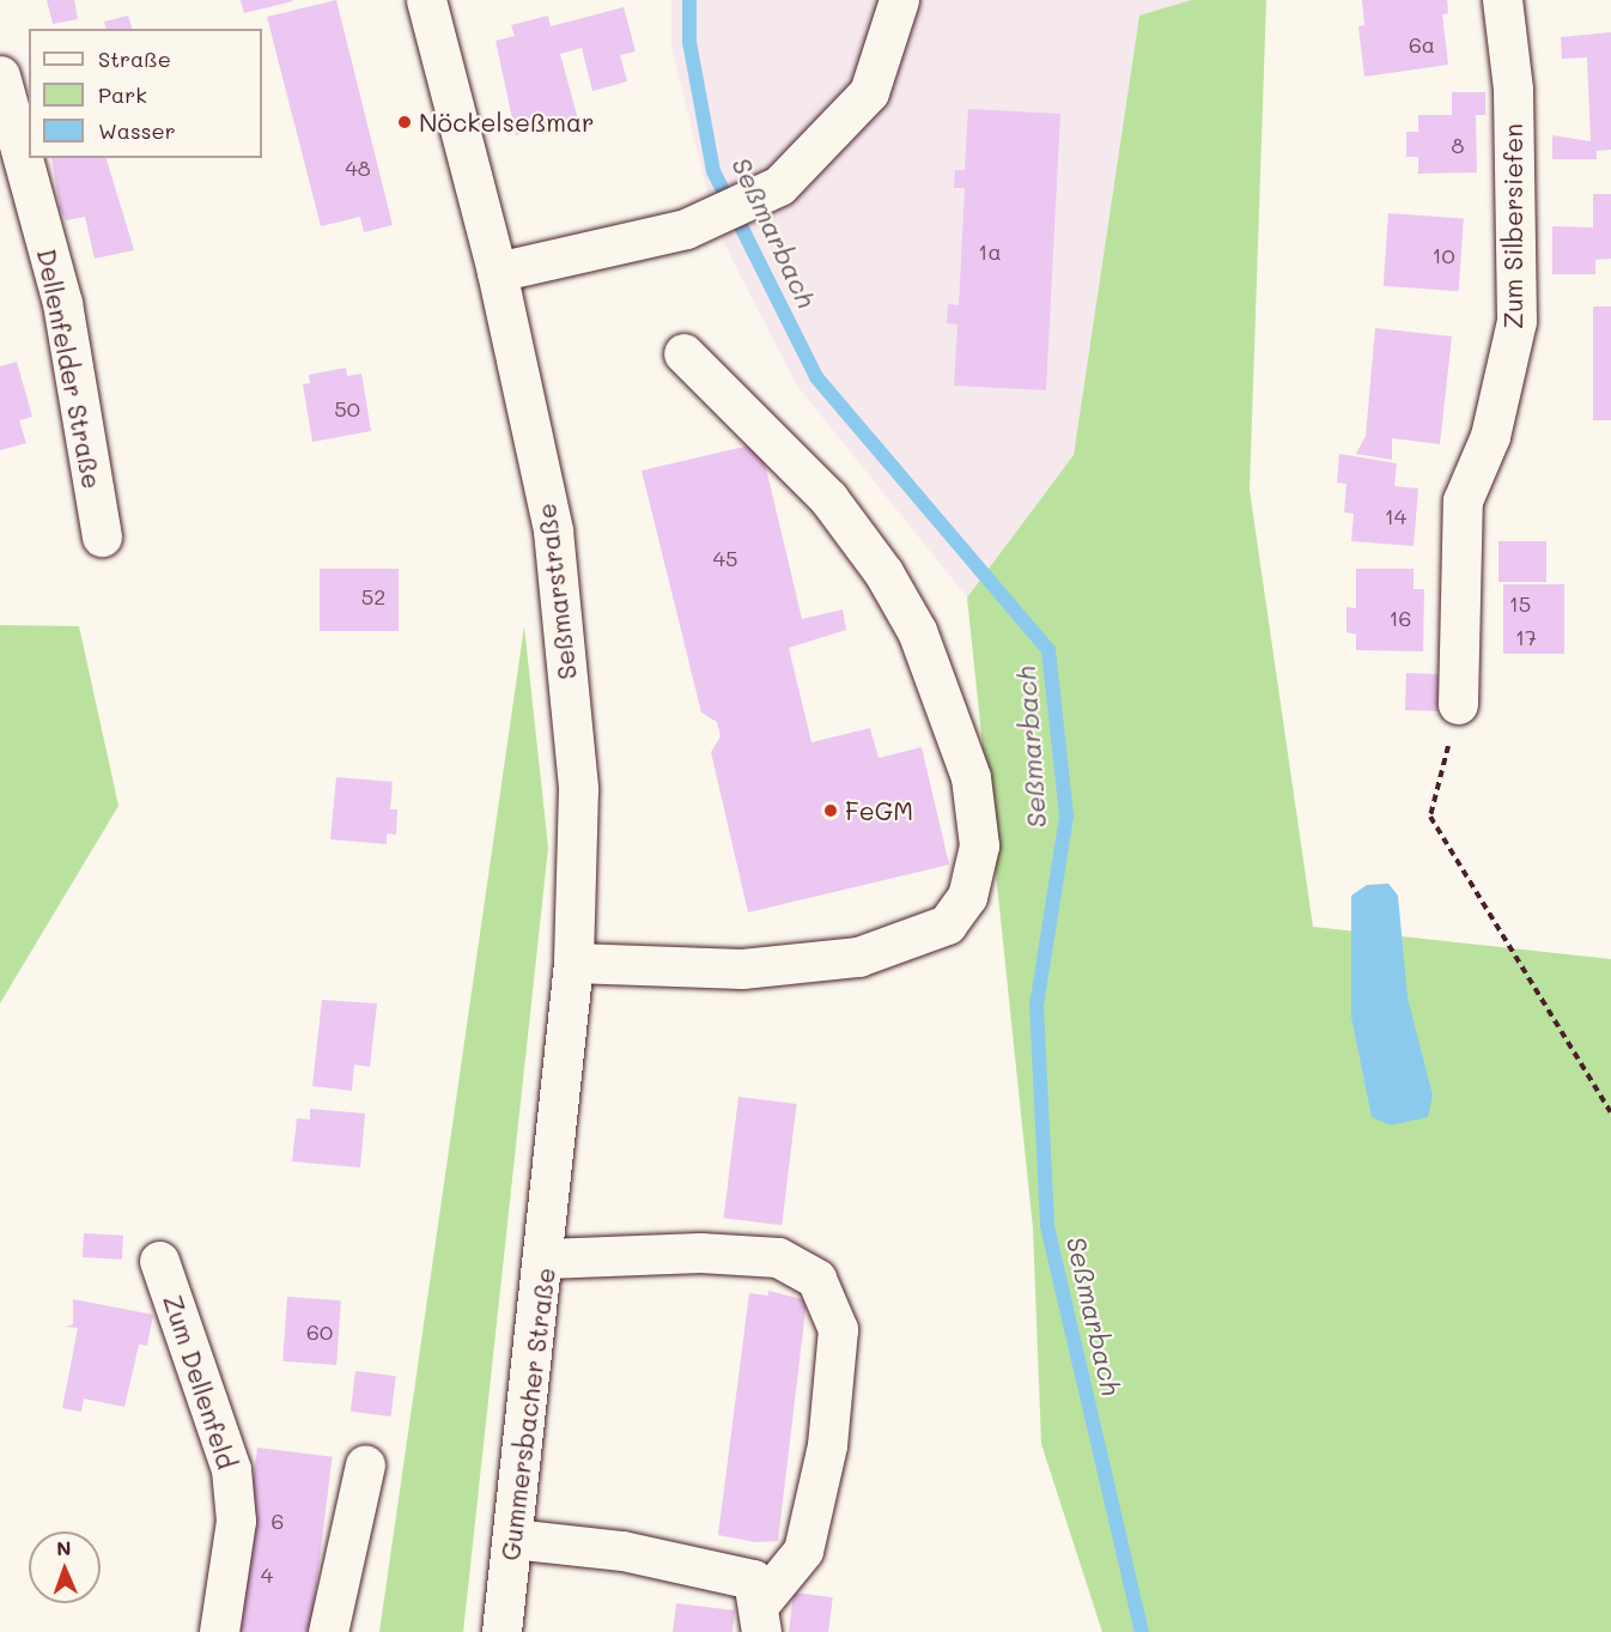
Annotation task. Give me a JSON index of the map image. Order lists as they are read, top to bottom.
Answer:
{
  "streets": {
    "street": [
      "Zum Silbersiefen",
      "Dellenfelder Straße",
      "Seßmarstraße",
      "Zum Dellenfeld",
      "Gummersbacher Straße"
    ]
  },
  "crossings": [
    ["Seßmarstraße", "Gummersbacher Straße"]
  ],
  "water": ["Seßmarbach"],
  "places": ["Nöckelseßmar", "FeGM"],
  "house_numbers": [
    "6a",
    "8",
    "48",
    "1a",
    "10",
    "50",
    "14",
    "45",
    "52",
    "15",
    "16",
    "17",
    "60",
    "6",
    "4"
  ],
  "legend": ["Straße", "Park", "Wasser"],
  "north": "top"
}
